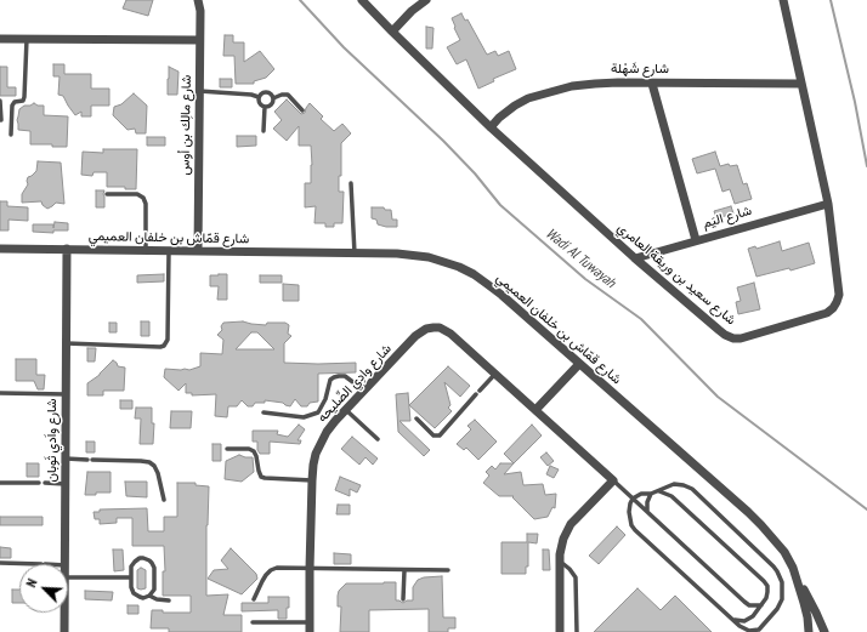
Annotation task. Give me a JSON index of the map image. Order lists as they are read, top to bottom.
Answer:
{
  "streets": {
    "street": [
      "شارع شَهْلة",
      "شارع مالِك بن أوس",
      "شارع اليَم",
      "شارع قمّاش بن خلفان العميمي",
      "شارع سعيد بن وريقة العامري",
      "شارع وادِي الصِّليحه",
      "شارع واَدي ثَوبان"
    ]
  },
  "crossings": [
    ["شارع شَهْلة", "شارع سعيد بن وريقة العامري"],
    ["شارع مالِك بن أوس", "شارع قمّاش بن خلفان العميمي"],
    ["شارع اليَم", "شارع سعيد بن وريقة العامري"],
    ["شارع قمّاش بن خلفان العميمي", "شارع واَدي ثَوبان"]
  ],
  "water": ["Wadi Al Tuwayah"],
  "north": "top left"
}
